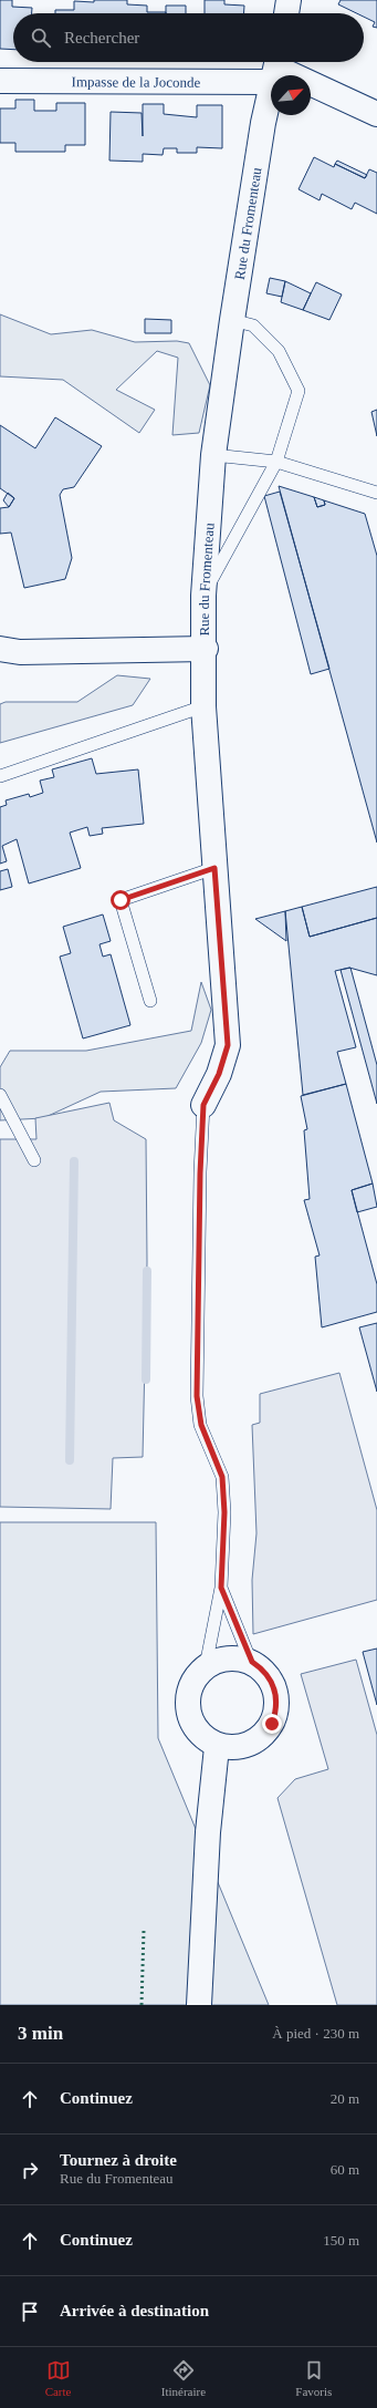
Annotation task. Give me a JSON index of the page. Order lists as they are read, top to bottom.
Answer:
{
  "streets": {
    "street": ["Impasse de la Joconde", "Rue du Fromenteau"]
  },
  "crossings": [
    ["Impasse de la Joconde", "Rue du Fromenteau"]
  ],
  "north": "top right",
  "page": {
    "search": "Rechercher",
    "heading": ["3 min", "À pied · 230 m"],
    "list": [
      ["Continuez", "20 m"],
      ["Tournez à droite", "Rue du Fromenteau", "60 m"],
      ["Continuez", "150 m"],
      "Arrivée à destination"
    ],
    "nav": ["Carte", "Itinéraire", "Favoris"]
  }
}
